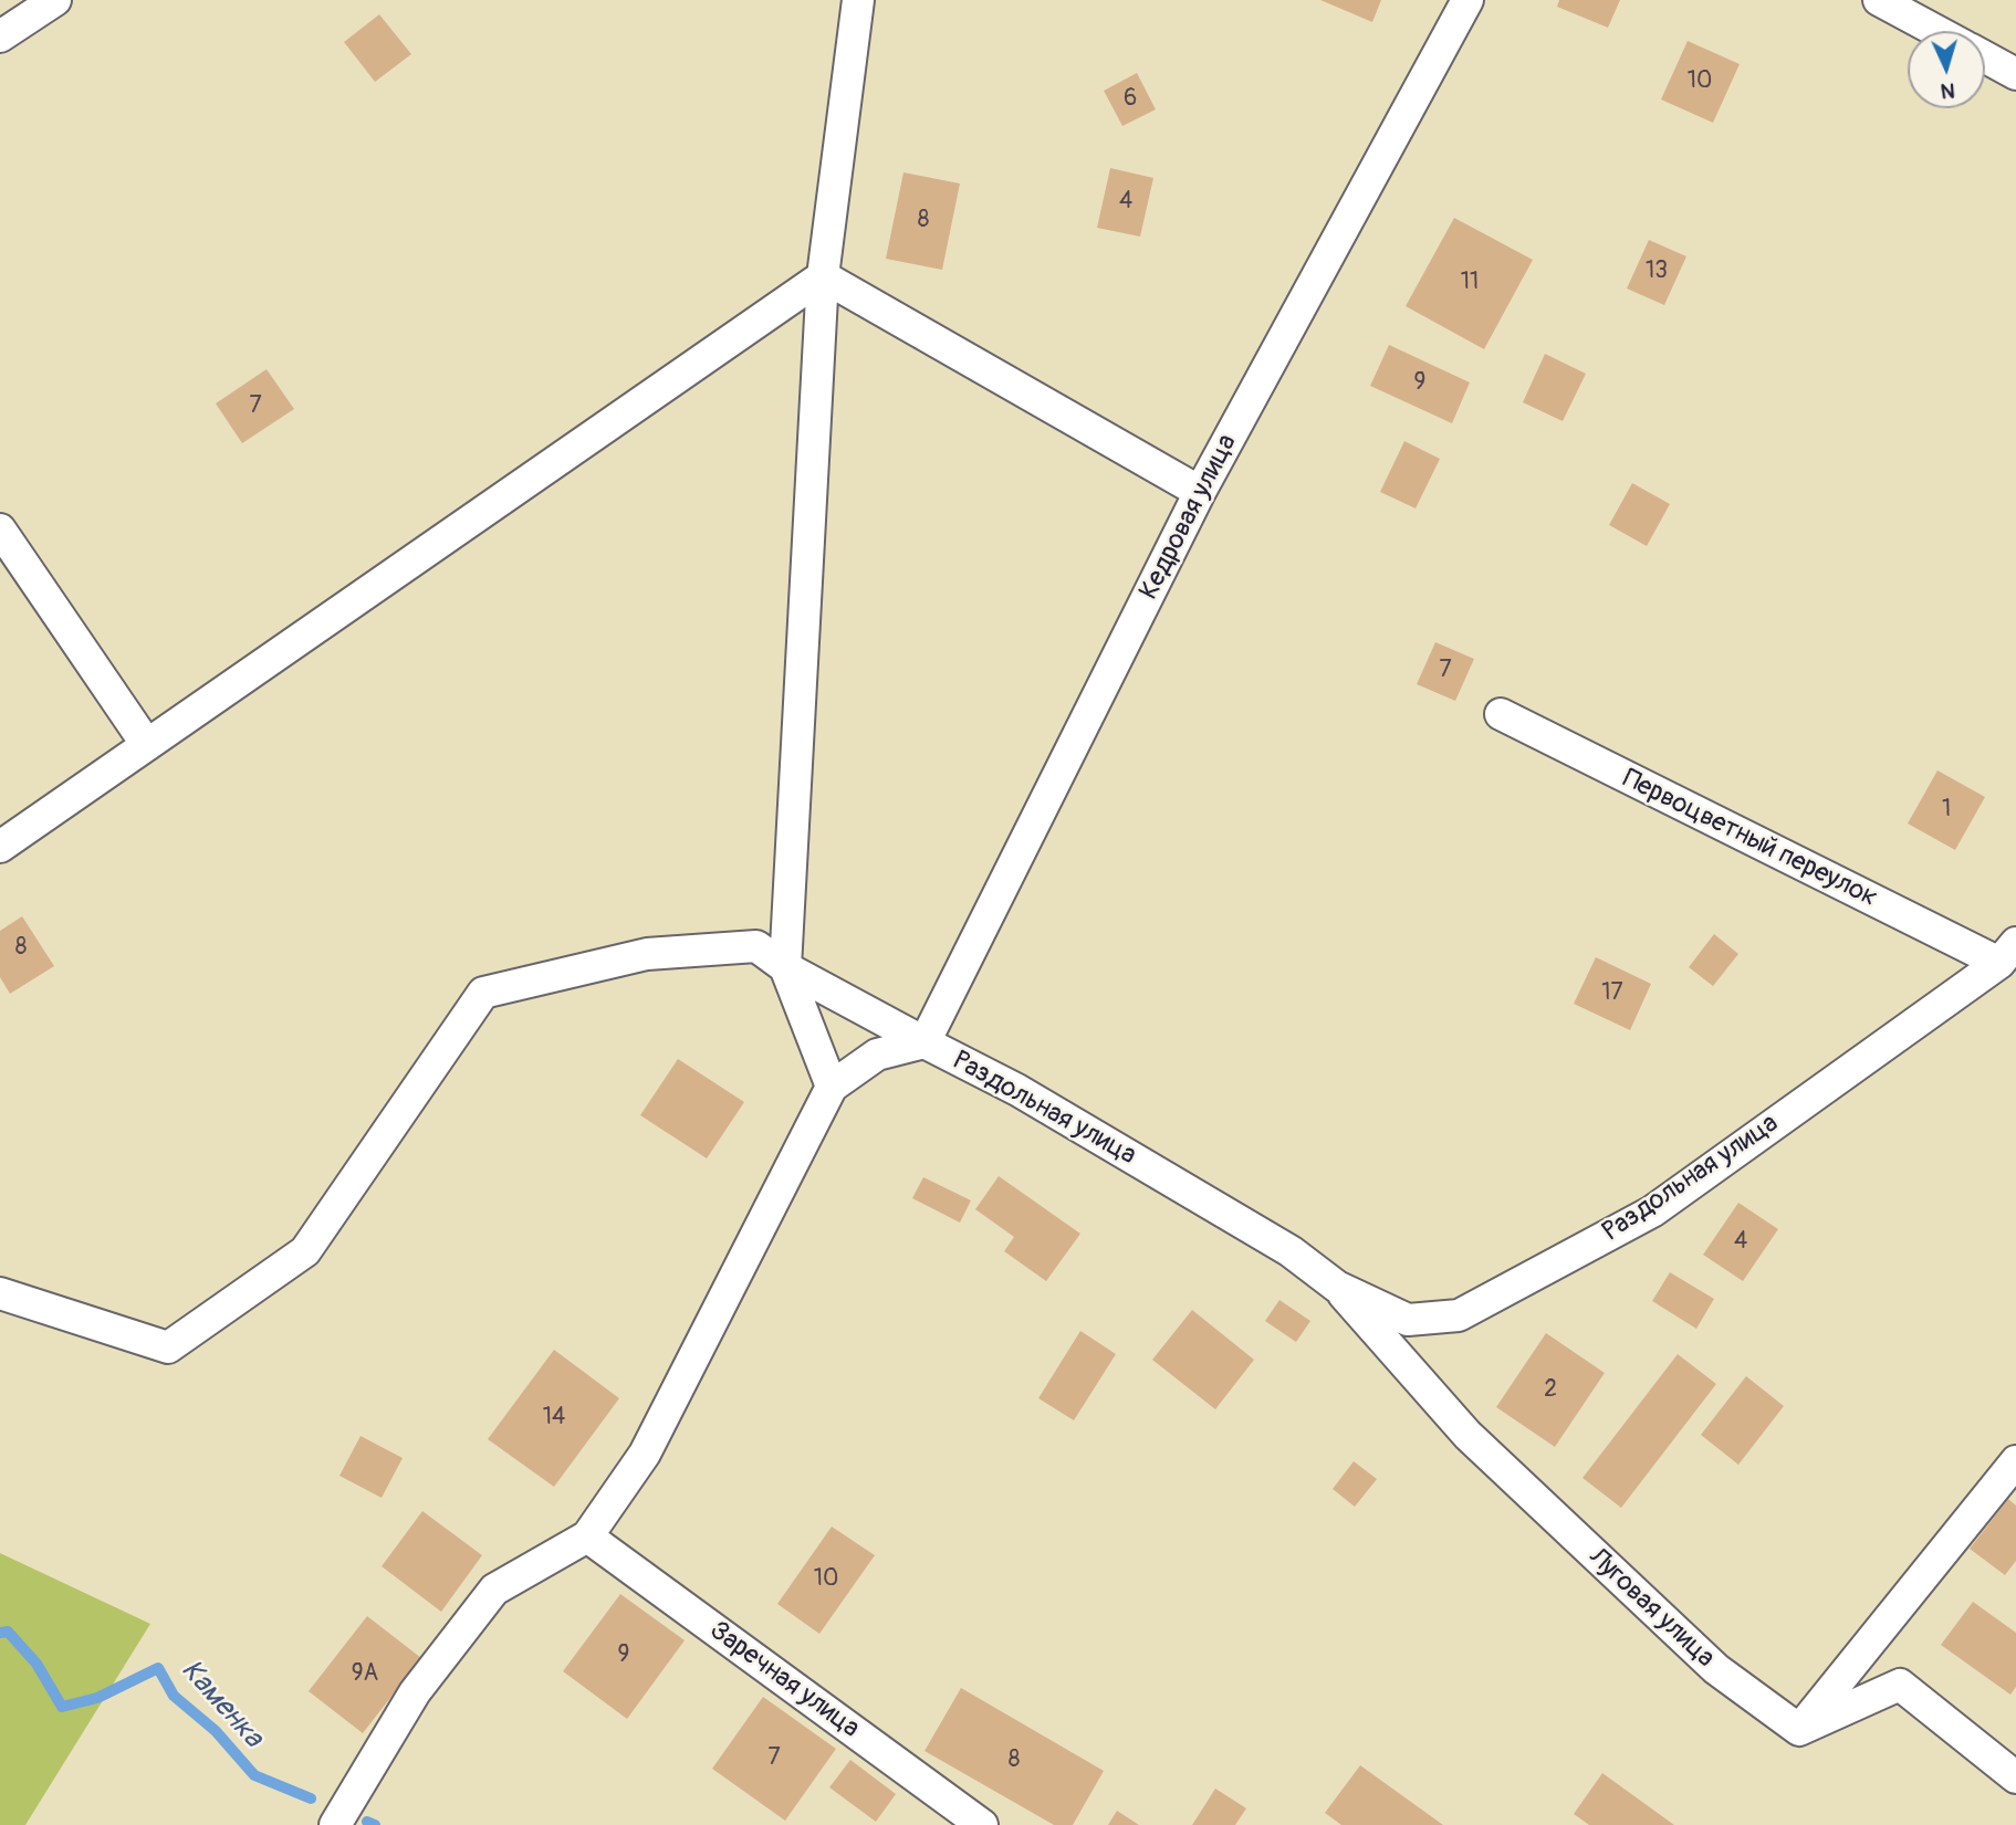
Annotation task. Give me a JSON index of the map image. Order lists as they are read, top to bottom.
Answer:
{
  "streets": {
    "street": [
      "Кедровая улица",
      "Первоцветный переулок",
      "Раздольная улица",
      "Луговая улица",
      "Заречная улица"
    ]
  },
  "crossings": [
    ["Кедровая улица", "Раздольная улица"],
    ["Первоцветный переулок", "Раздольная улица"],
    ["Раздольная улица", "Луговая улица"],
    ["Раздольная улица", "Заречная улица"]
  ],
  "water": ["Каменка"],
  "house_numbers": [
    "10",
    "6",
    "4",
    "8",
    "13",
    "11",
    "9",
    "7",
    "7",
    "1",
    "8",
    "17",
    "4",
    "2",
    "14",
    "10",
    "9",
    "9А",
    "7",
    "8"
  ],
  "north": "bottom"
}
